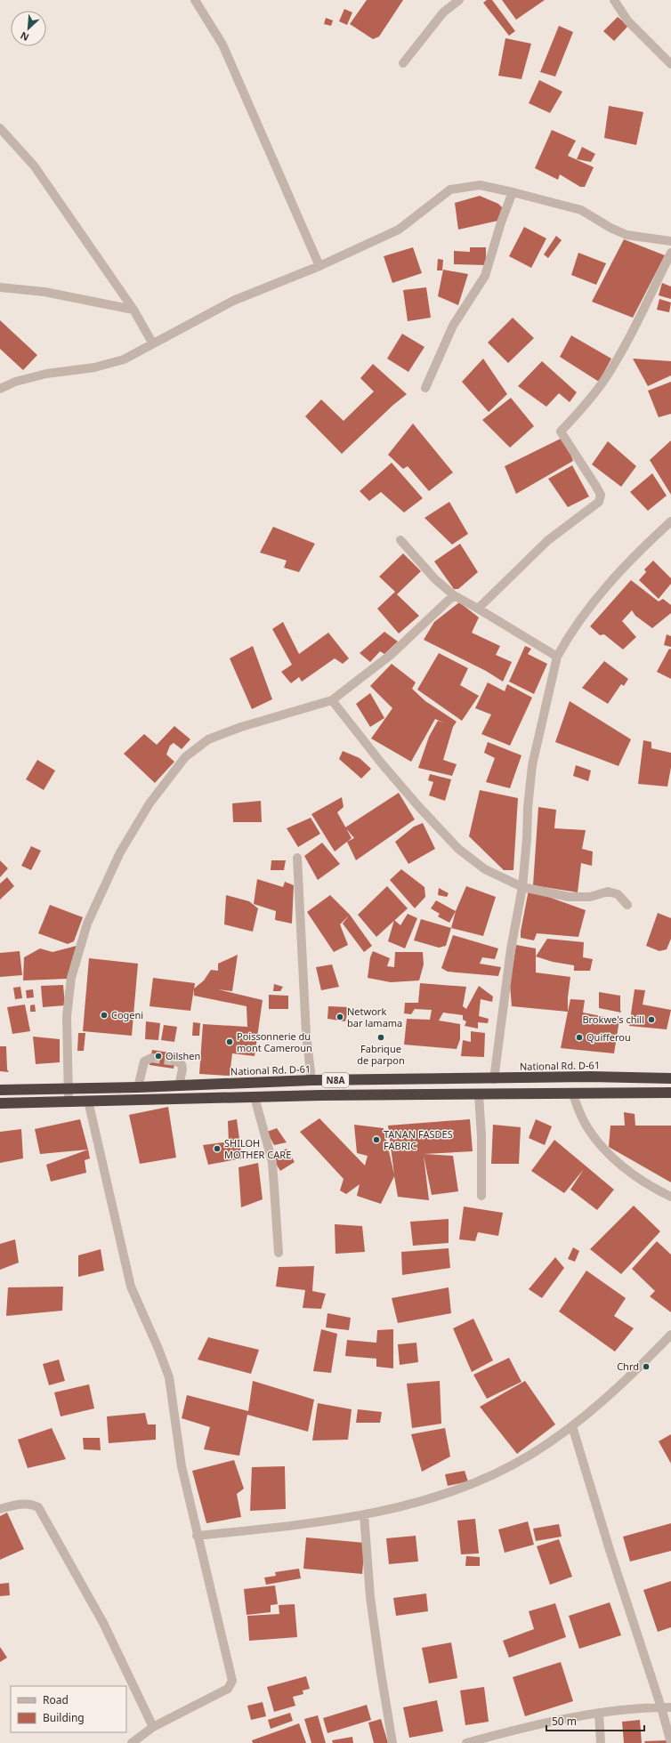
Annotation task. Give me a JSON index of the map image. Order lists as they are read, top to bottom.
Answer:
{
  "streets": {
    "highway": ["National Rd. D-61", "N8A"]
  },
  "places": [
    "Cogeni",
    "Network bar lamama",
    "Brokwe's chill",
    "Fabrique de parpon",
    "Quifferou",
    "Poissonnerie du mont Cameroun",
    "Oilshen",
    "TANAN FASDES FABRIC",
    "SHILOH MOTHER CARE",
    "Chrd"
  ],
  "legend": ["Road", "Building"],
  "scale_bar": "50 m",
  "north": "bottom left"
}
